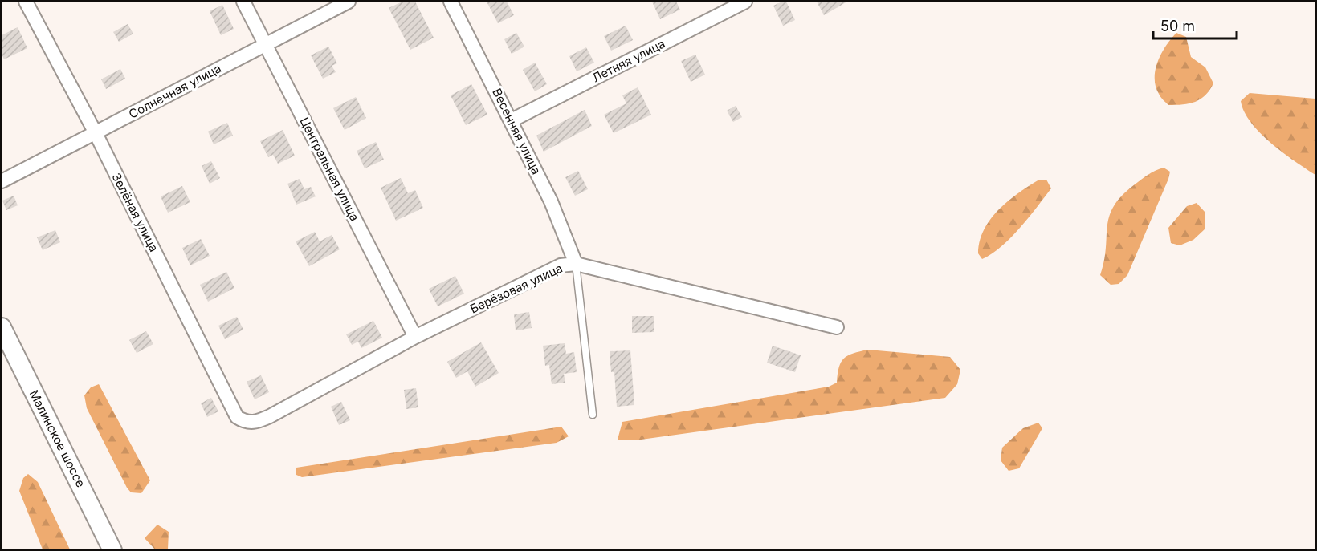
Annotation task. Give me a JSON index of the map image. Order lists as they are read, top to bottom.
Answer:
{
  "streets": {
    "main road": ["Малинское шоссе"],
    "street": [
      "Летняя улица",
      "Солнечная улица",
      "Весенняя улица",
      "Центральная улица",
      "Зелёная улица",
      "Берёзовая улица"
    ]
  },
  "crossings": [
    ["Летняя улица", "Весенняя улица"],
    ["Солнечная улица", "Центральная улица"],
    ["Солнечная улица", "Зелёная улица"],
    ["Весенняя улица", "Берёзовая улица"],
    ["Центральная улица", "Берёзовая улица"],
    ["Зелёная улица", "Берёзовая улица"]
  ],
  "scale_bar": "50 m"
}
